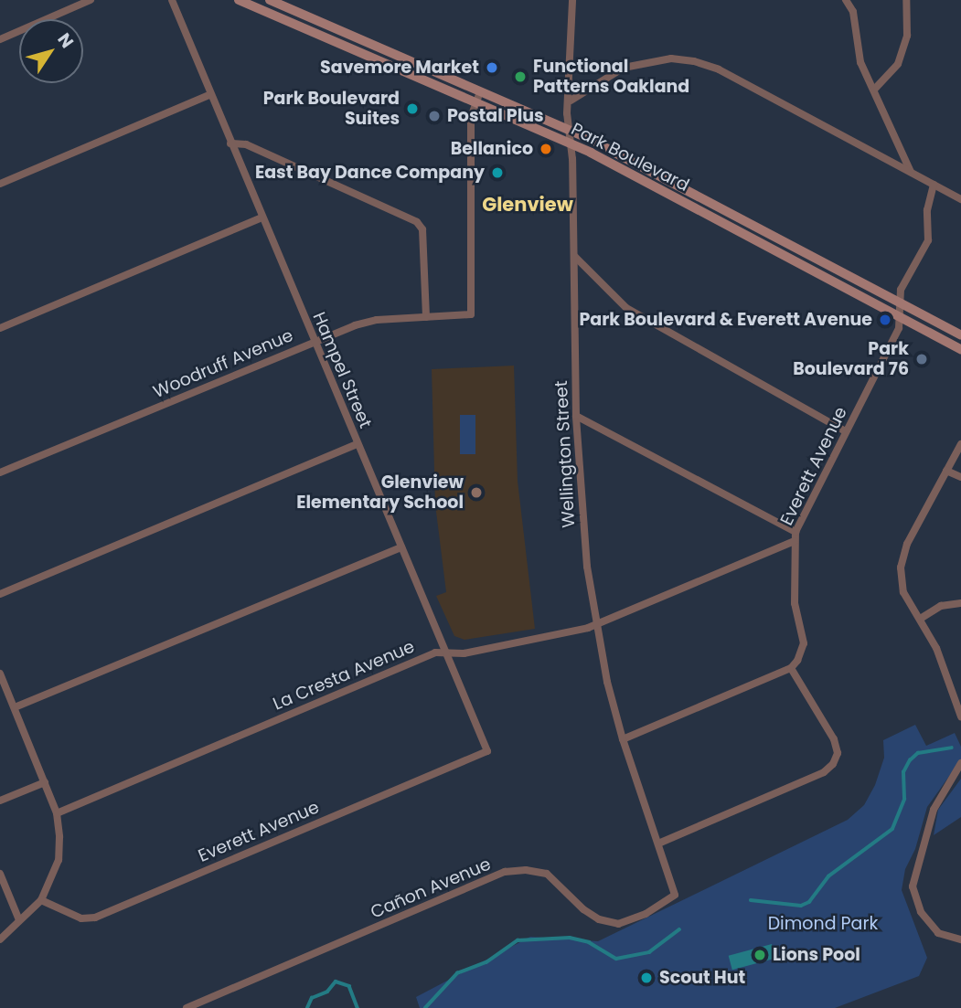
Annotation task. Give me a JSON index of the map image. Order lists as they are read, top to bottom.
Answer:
{
  "streets": {
    "main road": ["Park Boulevard"],
    "street": [
      "Woodruff Avenue",
      "Hampel Street",
      "Wellington Street",
      "Everett Avenue",
      "La Cresta Avenue",
      "Cañon Avenue"
    ]
  },
  "crossings": [
    ["Park Boulevard", "Woodruff Avenue"],
    ["Park Boulevard", "Wellington Street"],
    ["Park Boulevard", "Everett Avenue"],
    ["Woodruff Avenue", "Hampel Street"],
    ["Hampel Street", "Everett Avenue"],
    ["Hampel Street", "La Cresta Avenue"],
    ["Wellington Street", "La Cresta Avenue"],
    ["Wellington Street", "Cañon Avenue"],
    ["Everett Avenue", "La Cresta Avenue"]
  ],
  "districts": ["Glenview"],
  "parks": ["Dimond Park"],
  "places": [
    "Savemore Market",
    "Functional Patterns Oakland",
    "Park Boulevard Suites",
    "Postal Plus",
    "Bellanico",
    "East Bay Dance Company",
    "Park Boulevard & Everett Avenue",
    "Park Boulevard 76",
    "Glenview Elementary School",
    "Lions Pool",
    "Scout Hut"
  ],
  "north": "top right"
}
